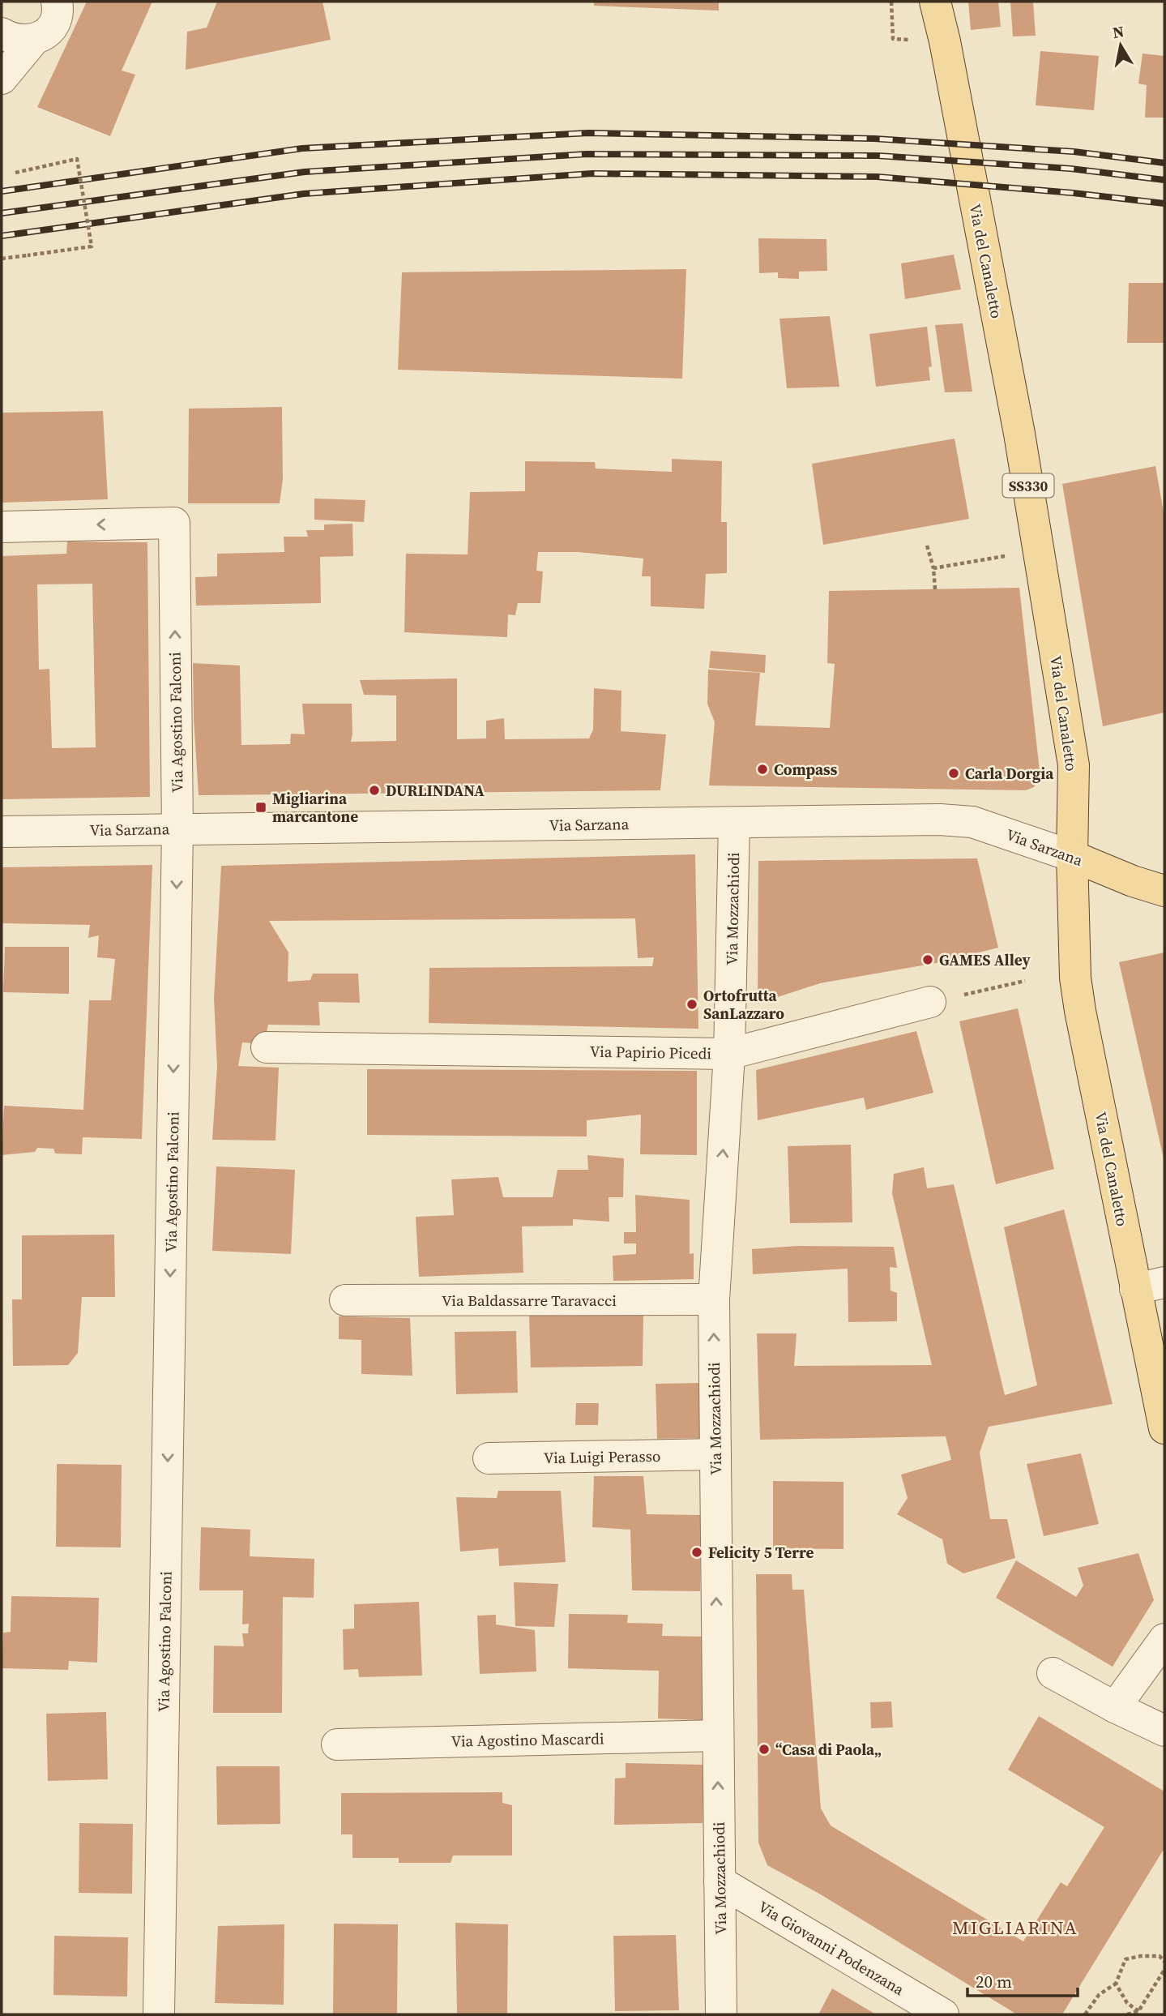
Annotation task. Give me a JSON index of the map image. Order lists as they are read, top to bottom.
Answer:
{
  "streets": {
    "main road": ["Via del Canaletto", "SS330", "Via Sarzana"],
    "street": [
      "Via Agostino Falconi",
      "Via Mozzachiodi",
      "Via Papirio Picedi",
      "Via Baldassarre Taravacci",
      "Via Luigi Perasso",
      "Via Agostino Mascardi",
      "Via Giovanni Podenzana"
    ]
  },
  "crossings": [
    ["Via del Canaletto", "Via Sarzana"],
    ["Via Agostino Falconi", "Via Sarzana"],
    ["Via Sarzana", "Via Mozzachiodi"],
    ["Via Mozzachiodi", "Via Papirio Picedi"],
    ["Via Mozzachiodi", "Via Baldassarre Taravacci"],
    ["Via Mozzachiodi", "Via Luigi Perasso"],
    ["Via Mozzachiodi", "Via Agostino Mascardi"],
    ["Via Mozzachiodi", "Via Giovanni Podenzana"]
  ],
  "one_way": ["Via Mozzachiodi"],
  "districts": ["MIGLIARINA"],
  "places": {
    "other": [
      "Compass",
      "Carla Dorgia",
      "DURLINDANA",
      "GAMES Alley",
      "Ortofrutta SanLazzaro",
      "Felicity 5 Terre",
      "“Casa di Paola„"
    ],
    "transit": ["Migliarina marcantone"]
  },
  "scale_bar": "20 m",
  "north": "top"
}
